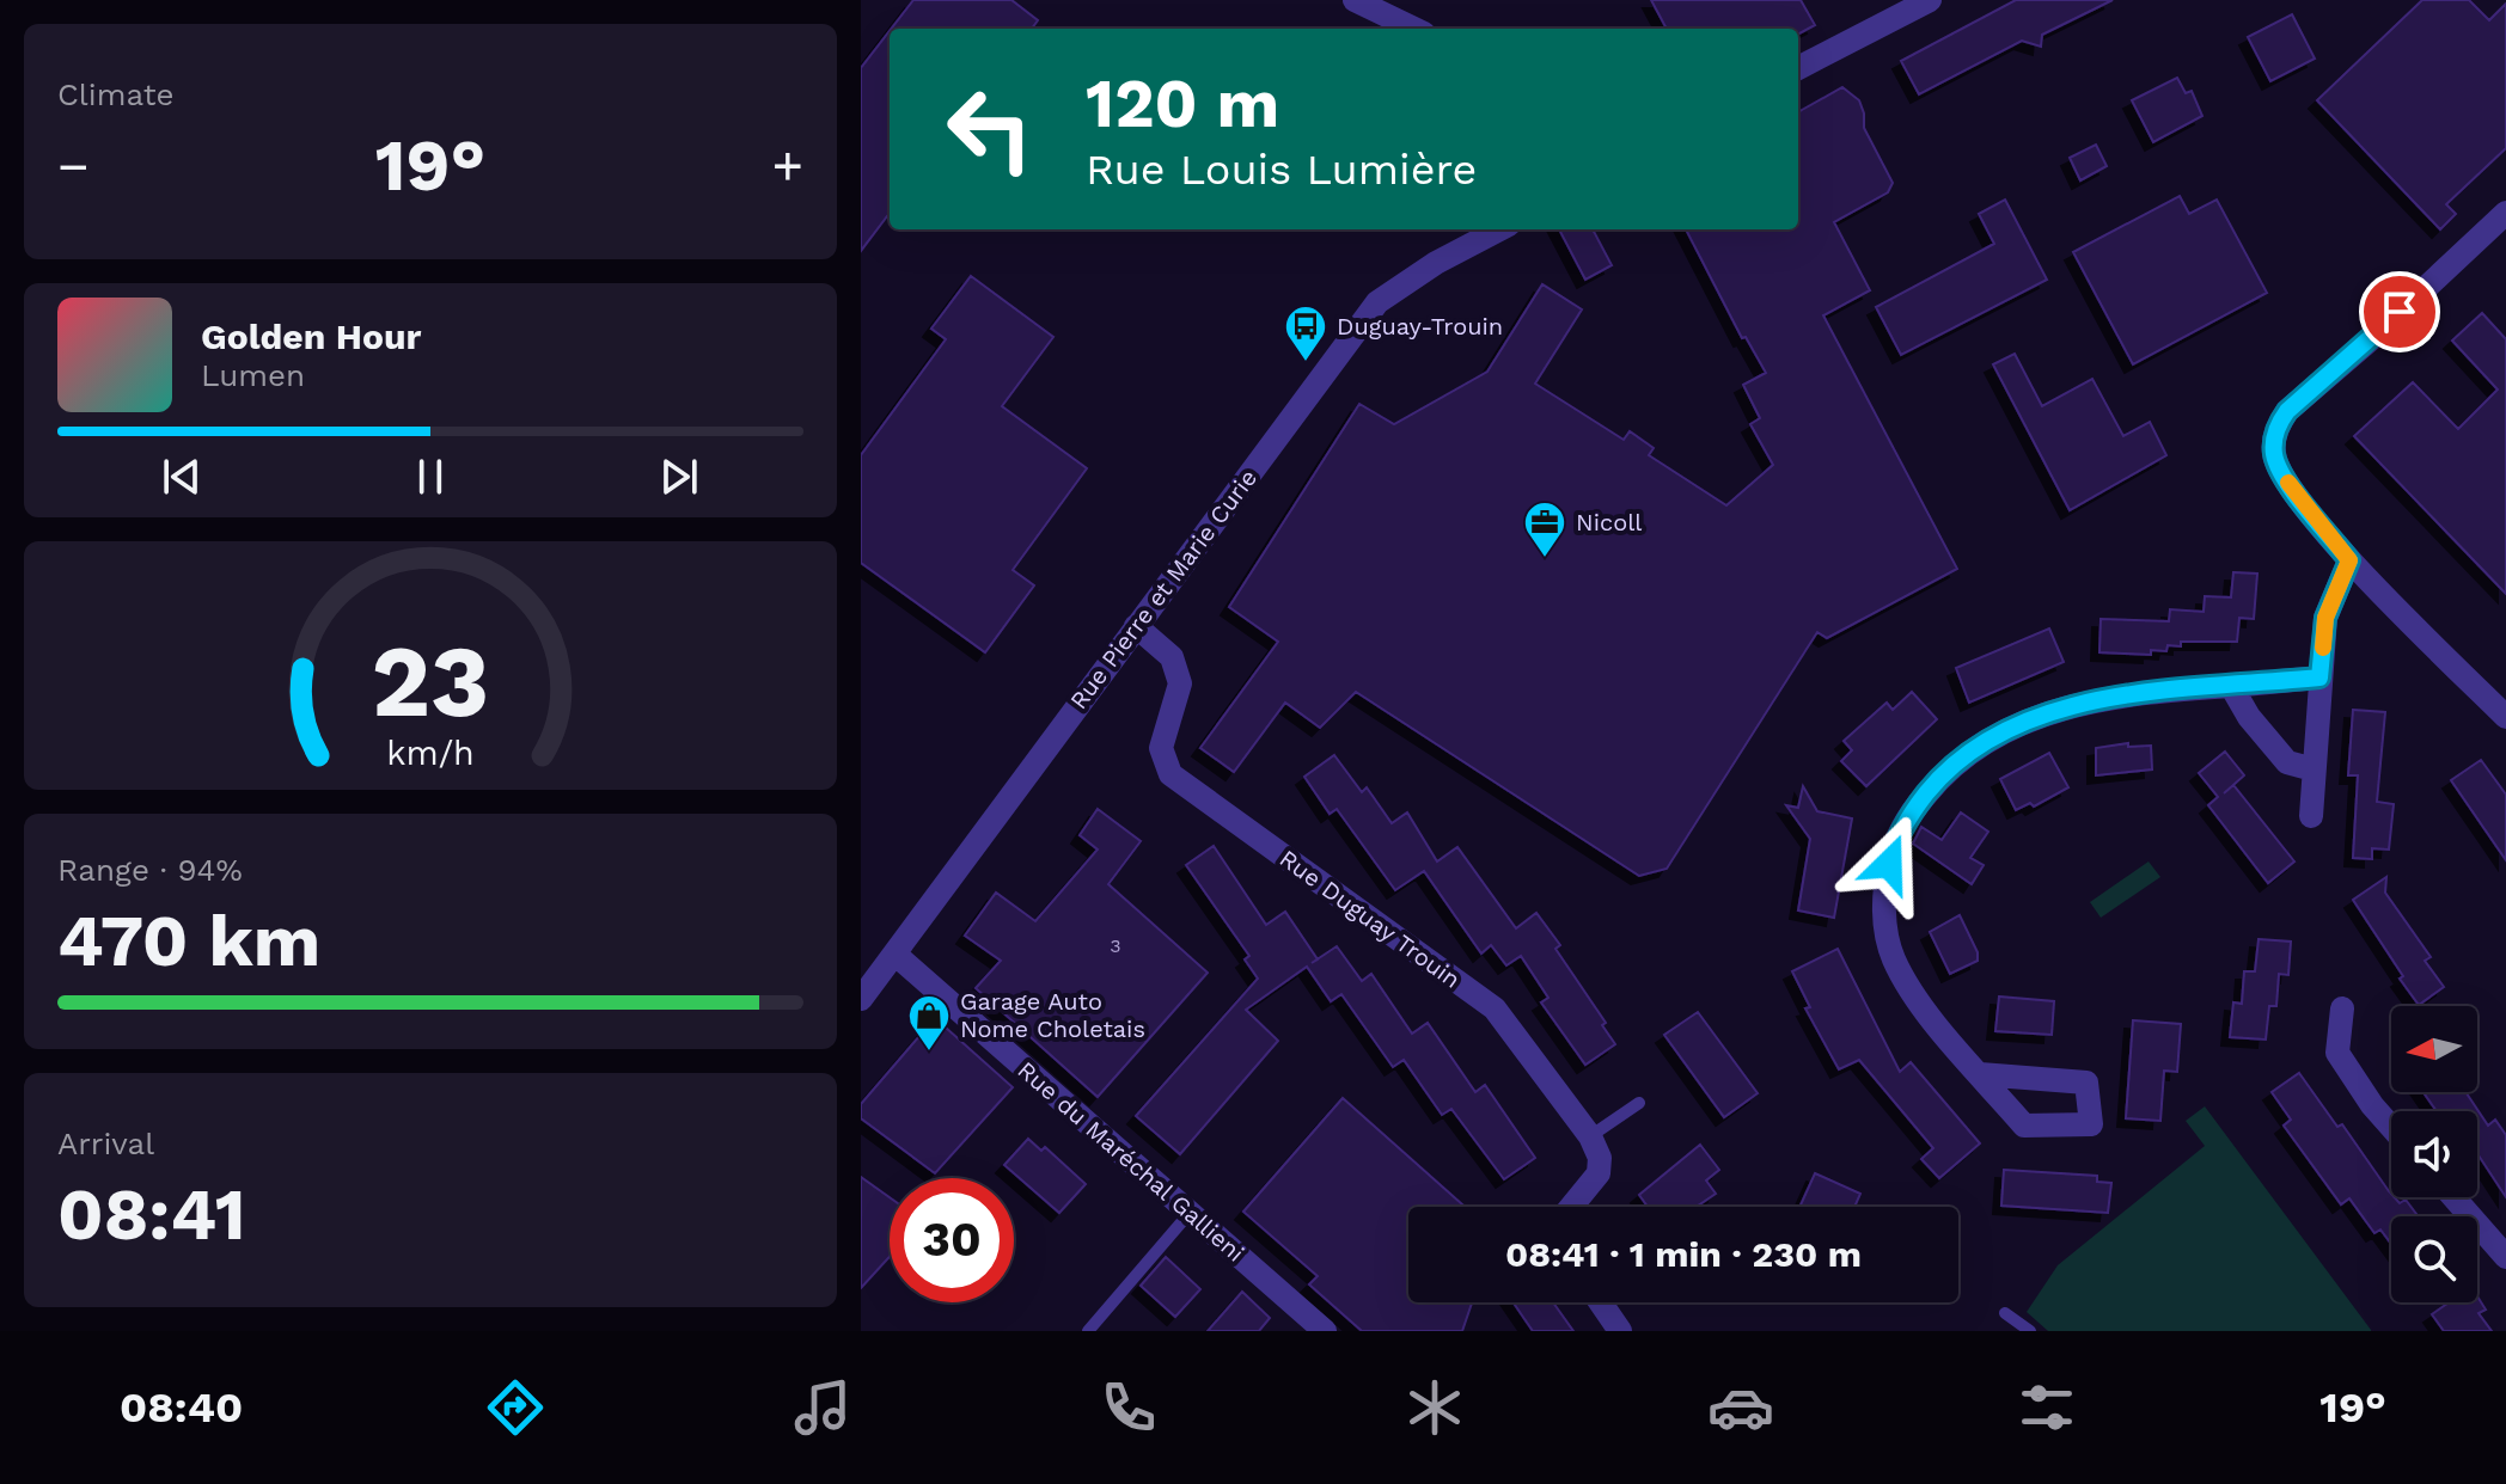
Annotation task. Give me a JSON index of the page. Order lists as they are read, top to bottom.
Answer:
{
  "streets": {
    "street": ["Rue Pierre et Marie Curie", "Rue Duguay Trouin", "Rue du Maréchal Gallieni"]
  },
  "crossings": [
    ["Rue Pierre et Marie Curie", "Rue Duguay Trouin"],
    ["Rue Pierre et Marie Curie", "Rue du Maréchal Gallieni"]
  ],
  "places": {
    "bus stop": ["Duguay-Trouin"],
    "office": ["Nicoll"],
    "shop": ["Garage Auto Nome Choletais"]
  },
  "house_numbers": ["3"],
  "north": "left",
  "page": {
    "tile": [
      "Climate",
      ["Range · 94%", "470 km"],
      ["Arrival", "08:41"]
    ],
    "turn": ["120 m", "Rue Louis Lumière"],
    "heat": ["−", "19°", "+"],
    "song": ["Golden Hour", "Lumen"],
    "limit": "30",
    "trip": "08:41 · 1 min · 230 m",
    "tabs": ["08:40", "19°"],
    "gauge": ["23", "km/h"]
  }
}
